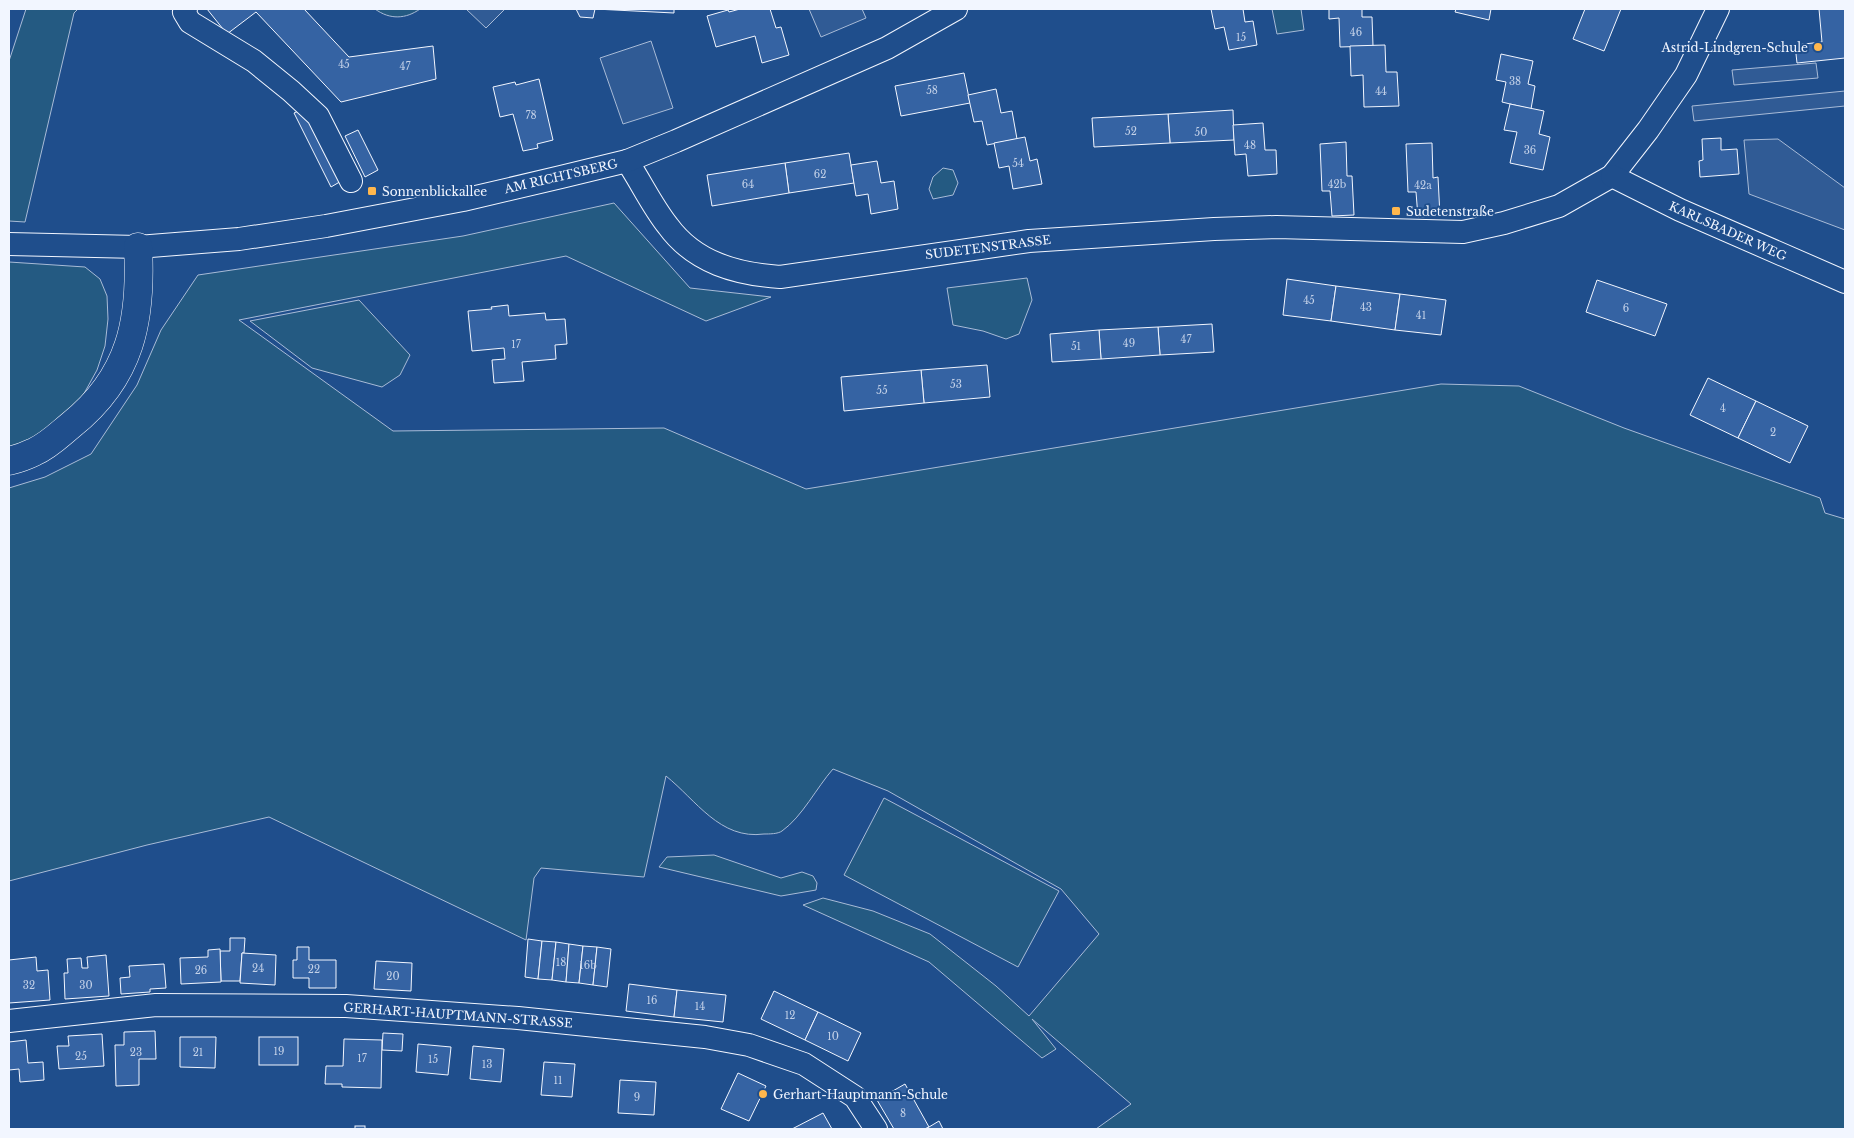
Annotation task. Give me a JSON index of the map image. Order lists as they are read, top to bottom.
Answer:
{
  "streets": {
    "street": [
      "AM RICHTSBERG",
      "KARLSBADER WEG",
      "SUDETENSTRASSE",
      "GERHART-HAUPTMANN-STRASSE"
    ]
  },
  "crossings": [
    ["AM RICHTSBERG", "SUDETENSTRASSE"],
    ["KARLSBADER WEG", "SUDETENSTRASSE"]
  ],
  "places": {
    "other": ["Astrid-Lindgren-Schule", "Gerhart-Hauptmann-Schule"],
    "transit": ["Sonnenblickallee", "Sudetenstraße"]
  },
  "house_numbers": [
    "46",
    "15",
    "45",
    "47",
    "38",
    "58",
    "44",
    "78",
    "52",
    "50",
    "48",
    "36",
    "54",
    "62",
    "64",
    "42b",
    "42a",
    "45",
    "43",
    "6",
    "41",
    "47",
    "49",
    "17",
    "51",
    "53",
    "55",
    "4",
    "2",
    "18",
    "16b",
    "24",
    "22",
    "26",
    "20",
    "32",
    "30",
    "16",
    "14",
    "12",
    "10",
    "19",
    "23",
    "21",
    "25",
    "17",
    "15",
    "13",
    "11",
    "9",
    "8"
  ]
}
